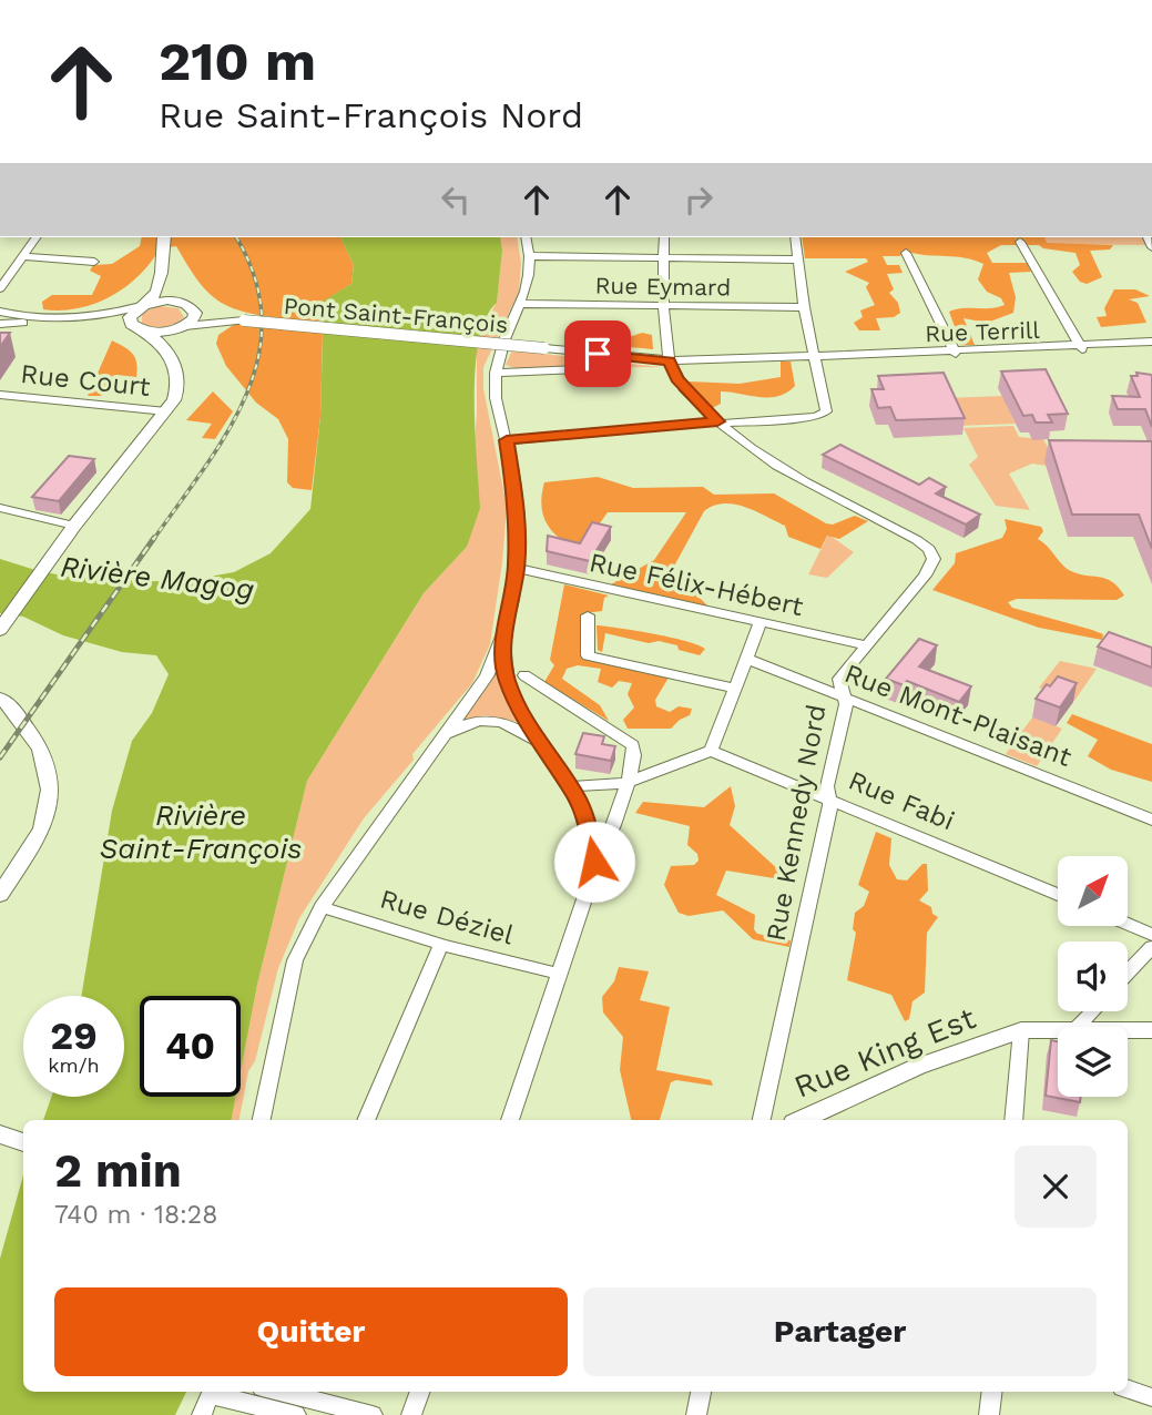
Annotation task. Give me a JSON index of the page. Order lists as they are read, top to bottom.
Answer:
{
  "streets": {
    "main road": ["Rue King Est"],
    "street": [
      "Rue Eymard",
      "Pont Saint-François",
      "Rue Terrill",
      "Rue Court",
      "Rue Félix-Hébert",
      "Rue Mont-Plaisant",
      "Rue Fabi",
      "Rue Kennedy Nord",
      "Rue Déziel"
    ]
  },
  "crossings": [
    ["Pont Saint-François", "Rue Terrill"],
    ["Rue Terrill", "Rue Kennedy Nord"],
    ["Rue Félix-Hébert", "Rue Kennedy Nord"],
    ["Rue Mont-Plaisant", "Rue Kennedy Nord"],
    ["Rue Fabi", "Rue Kennedy Nord"]
  ],
  "water": ["Rivière Magog", "Rivière Saint-François"],
  "north": "top right",
  "page": {
    "turn": ["210 m", "Rue Saint-François Nord"],
    "speed": "29 km/h",
    "limit": "40",
    "heading": ["2 min", "740 m · 18:28"],
    "buttons": ["Quitter", "Partager"]
  }
}
